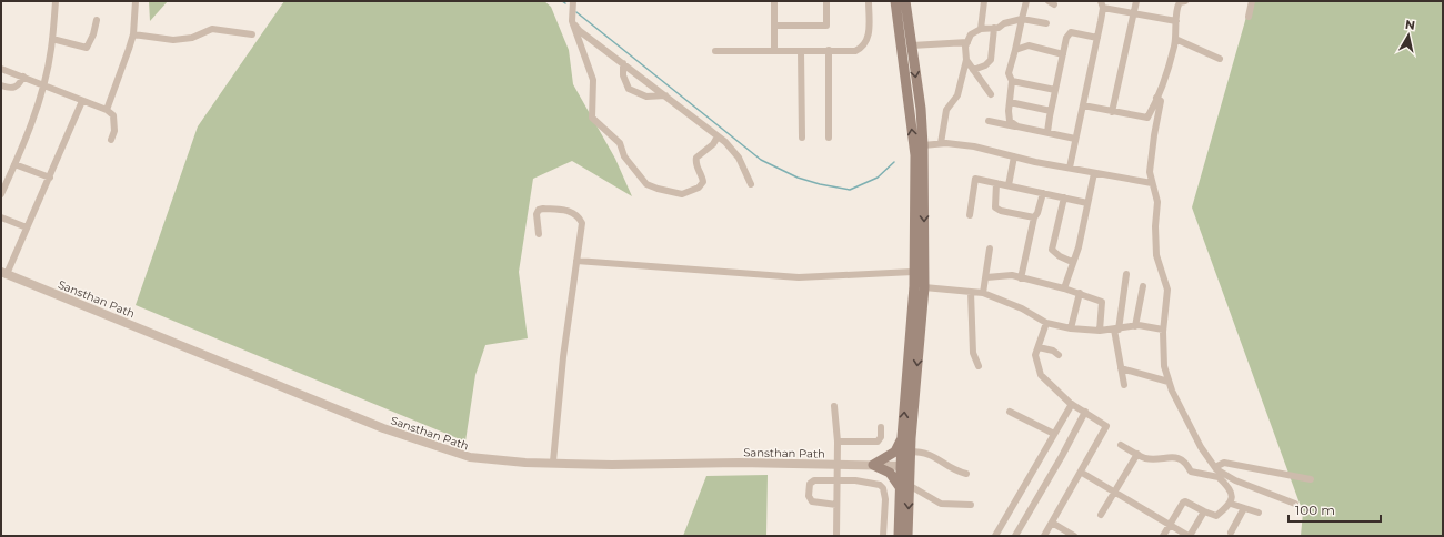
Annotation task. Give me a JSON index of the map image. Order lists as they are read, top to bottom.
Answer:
{
  "streets": {
    "street": ["Sansthan Path"]
  },
  "scale_bar": "100 m",
  "north": "top"
}
